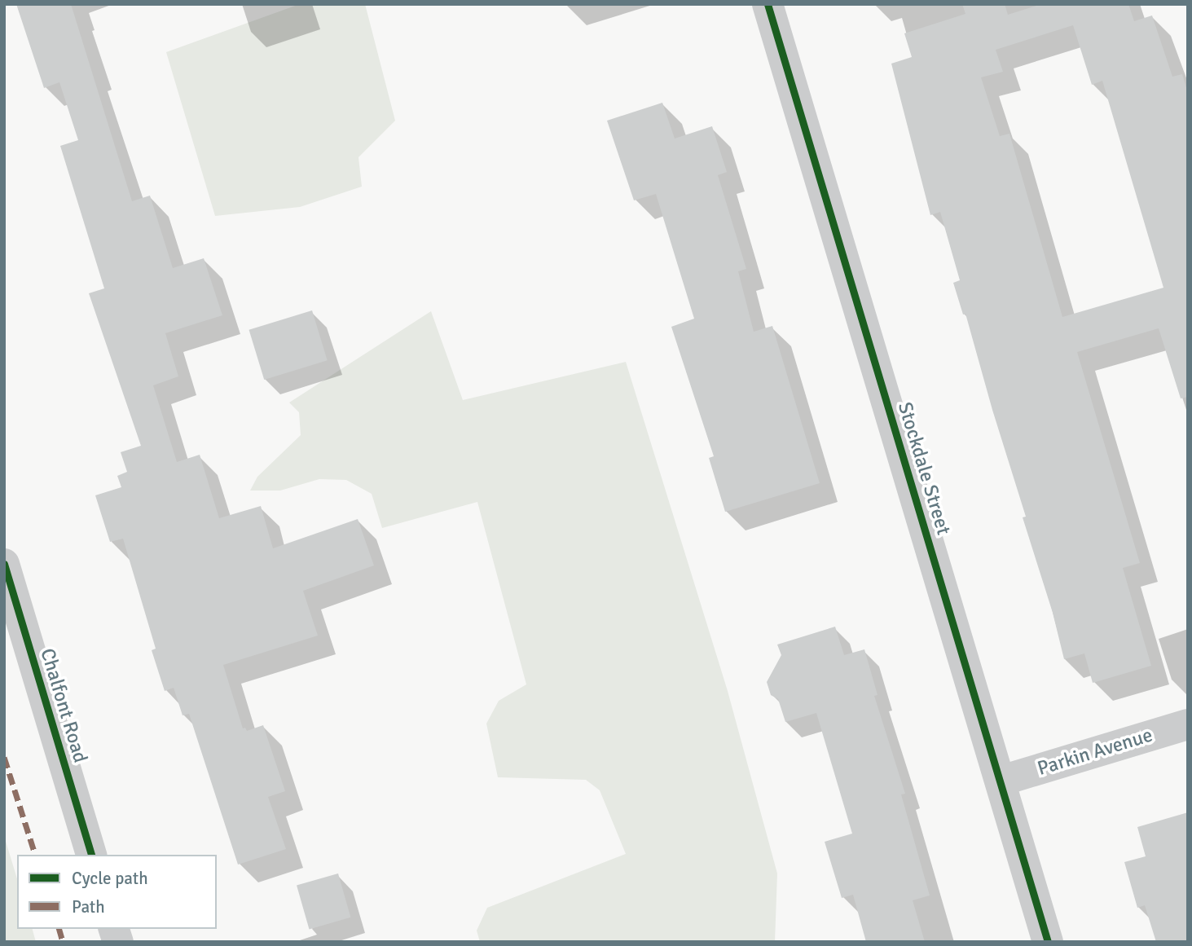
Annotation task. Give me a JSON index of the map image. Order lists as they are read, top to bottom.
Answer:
{
  "streets": {
    "street": ["Stockdale Street", "Chalfont Road", "Parkin Avenue"]
  },
  "crossings": [
    ["Stockdale Street", "Parkin Avenue"]
  ],
  "legend": ["Cycle path", "Path"]
}
